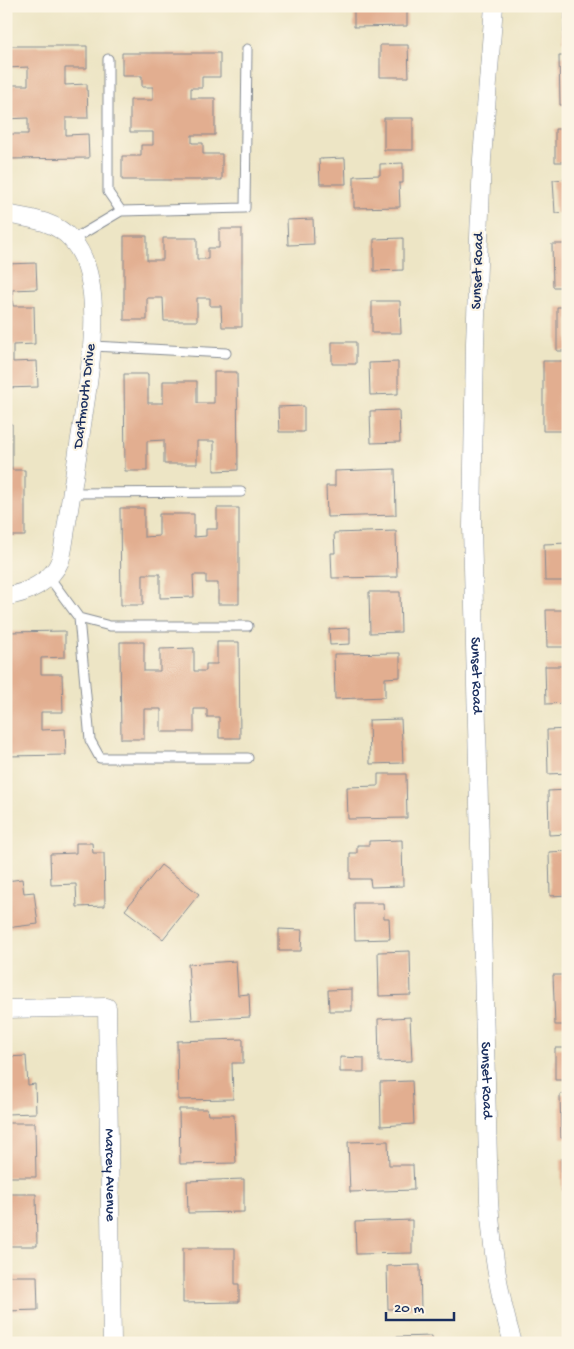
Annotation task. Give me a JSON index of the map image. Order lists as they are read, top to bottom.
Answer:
{
  "streets": {
    "street": ["Sunset Road", "Dartmouth Drive", "Marcey Avenue"]
  },
  "scale_bar": "20 m"
}
